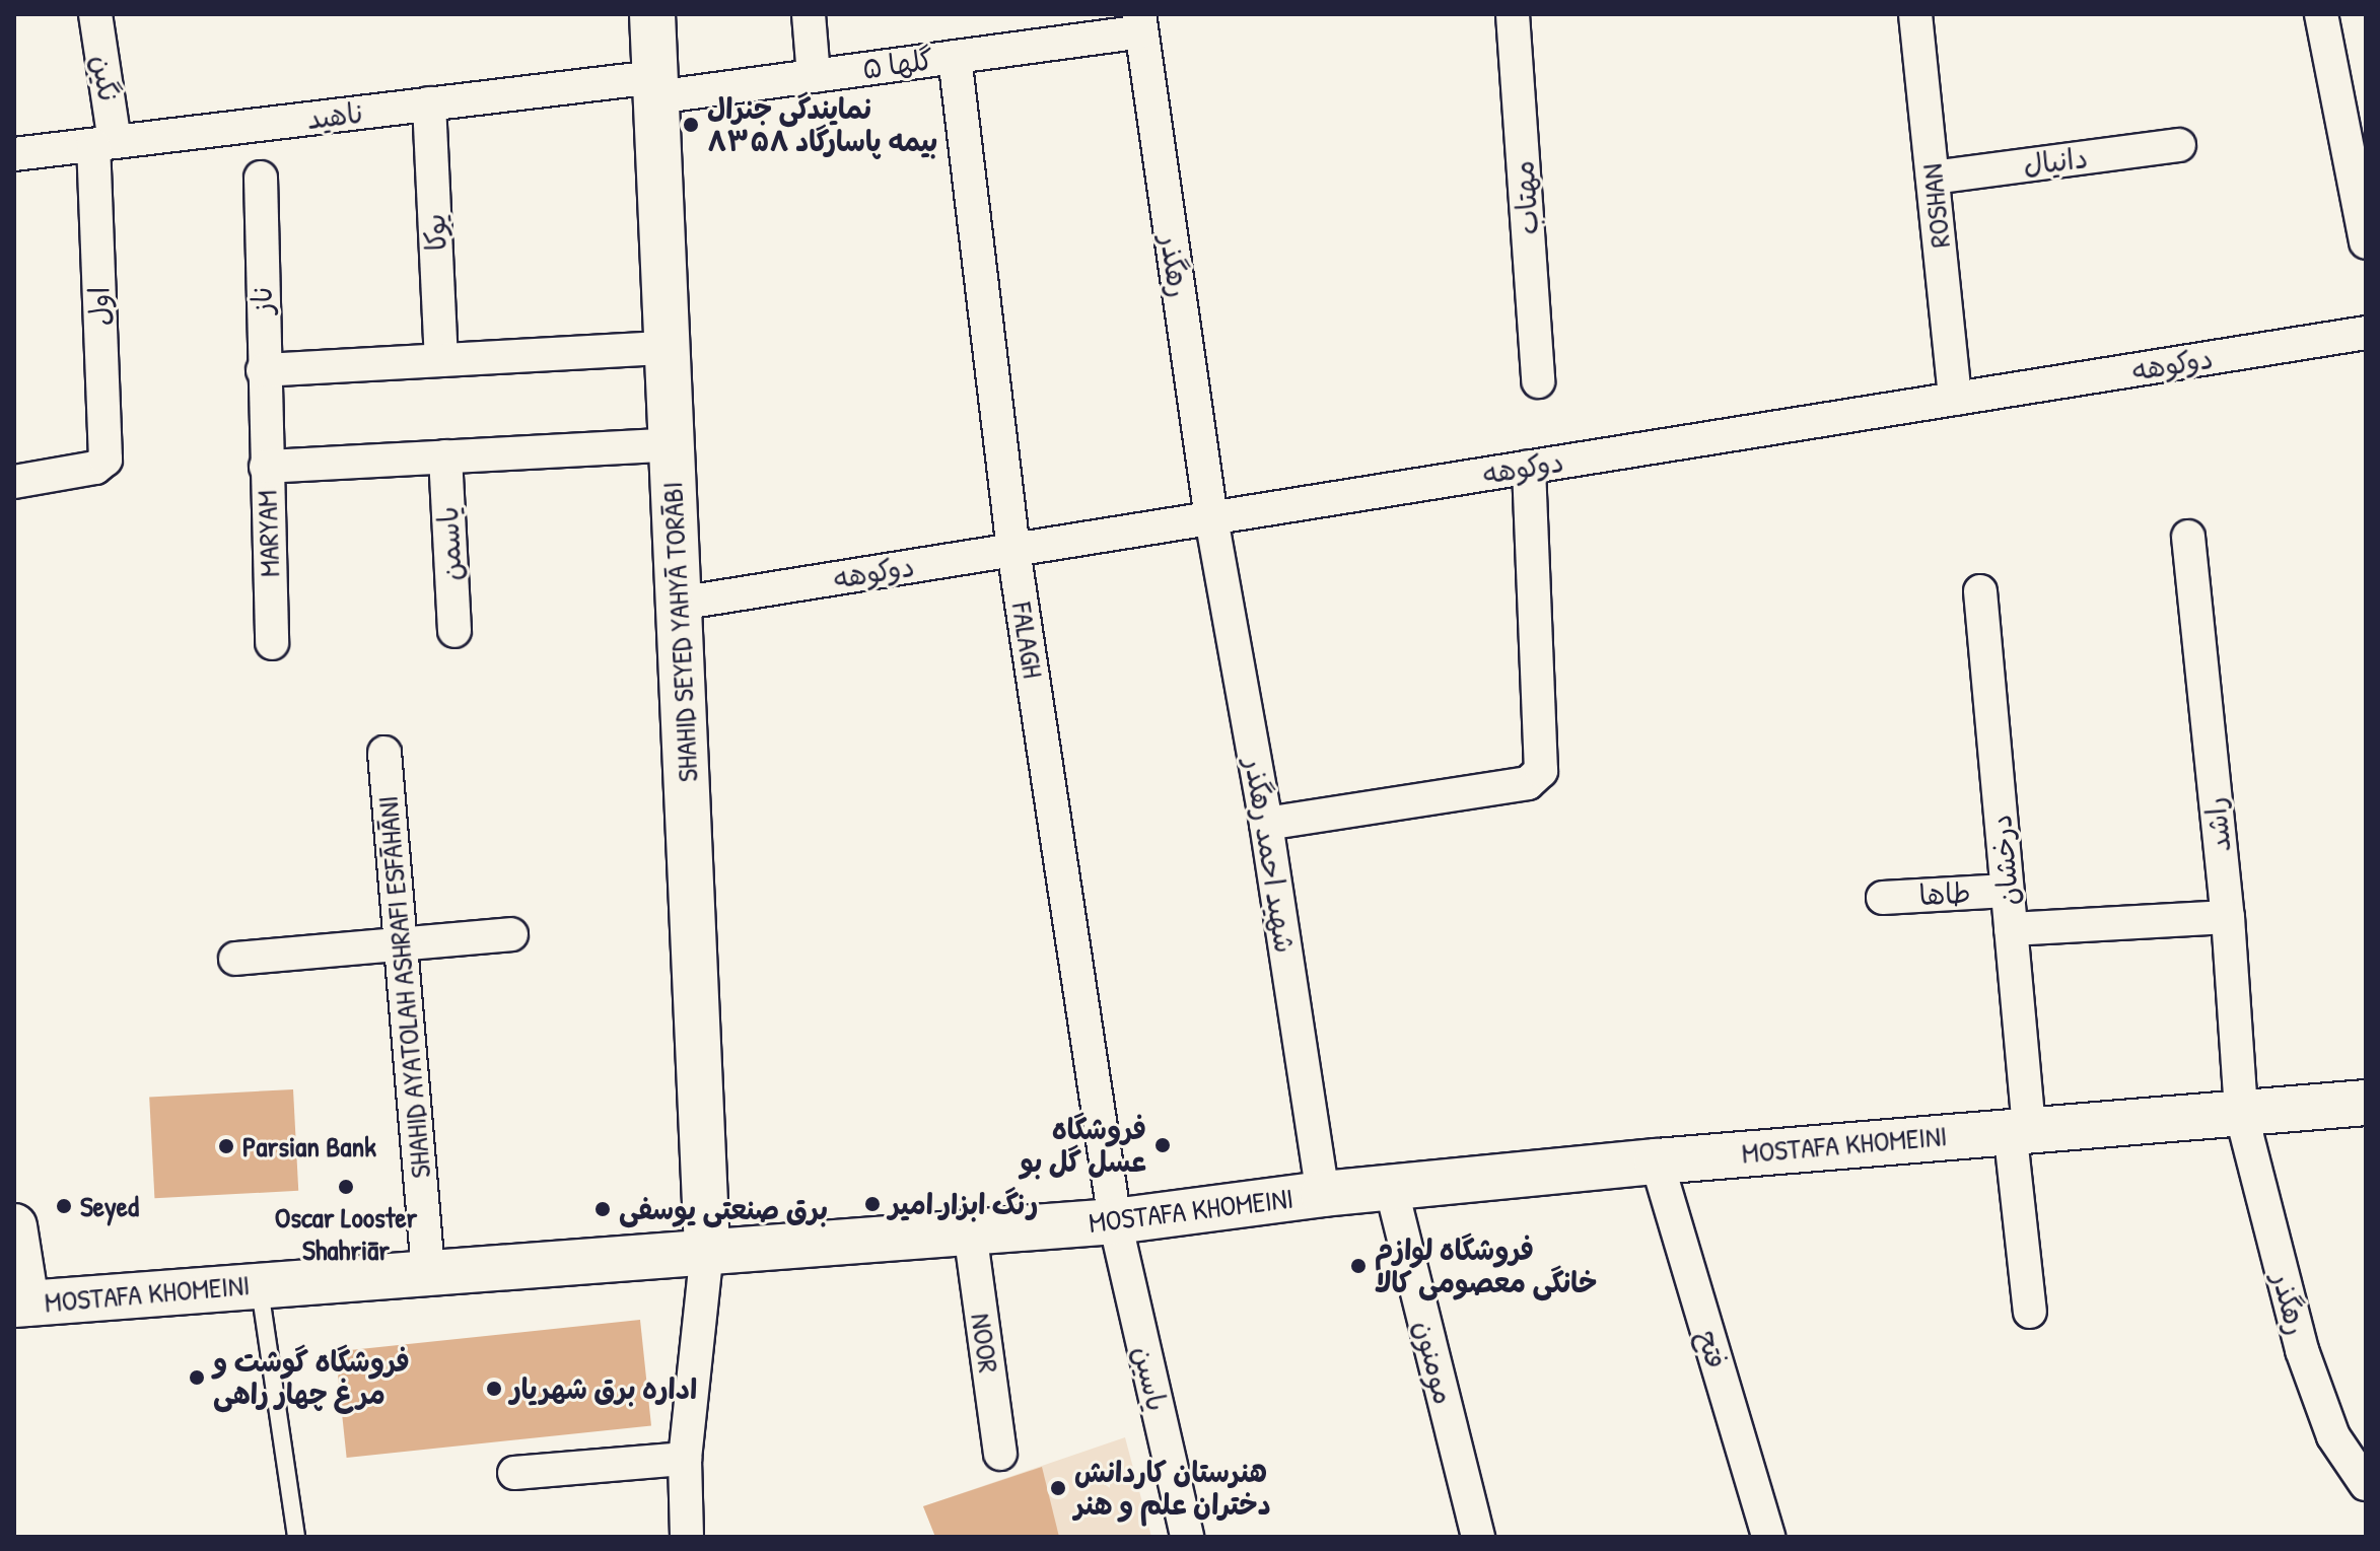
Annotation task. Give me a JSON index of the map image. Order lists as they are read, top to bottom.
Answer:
{
  "streets": {
    "main road": ["SHAHID SEYED YAHYĀ TORĀBI", "MOSTAFA KHOMEINI"],
    "street": [
      "گلها ۵",
      "نگین",
      "ناهید",
      "دانیال",
      "مهتاب",
      "ROSHAN",
      "یوکا",
      "رهگذر",
      "ناز",
      "اول",
      "دوکوهه",
      "MARYAM",
      "یاسمن",
      "FALAGH",
      "راشد",
      "شهید احمد رهگذر",
      "درخشان",
      "طاها",
      "SHAHID AYATOLAH ASHRAFI ESFĀHĀNI",
      "NOOR",
      "فتح",
      "مومنون",
      "یاسین"
    ]
  },
  "crossings": [
    ["گلها ۵", "ناهید"],
    ["گلها ۵", "رهگذر"],
    ["گلها ۵", "SHAHID SEYED YAHYĀ TORĀBI"],
    ["گلها ۵", "FALAGH"],
    ["نگین", "ناهید"],
    ["نگین", "اول"],
    ["ناهید", "یوکا"],
    ["ناهید", "اول"],
    ["ناهید", "SHAHID SEYED YAHYĀ TORĀBI"],
    ["دانیال", "ROSHAN"],
    ["ROSHAN", "دوکوهه"],
    ["رهگذر", "دوکوهه"],
    ["رهگذر", "راشد"],
    ["رهگذر", "شهید احمد رهگذر"],
    ["رهگذر", "MOSTAFA KHOMEINI"],
    ["ناز", "MARYAM"],
    ["دوکوهه", "SHAHID SEYED YAHYĀ TORĀBI"],
    ["دوکوهه", "FALAGH"],
    ["دوکوهه", "شهید احمد رهگذر"],
    ["SHAHID SEYED YAHYĀ TORĀBI", "MOSTAFA KHOMEINI"],
    ["FALAGH", "MOSTAFA KHOMEINI"],
    ["FALAGH", "یاسین"],
    ["راشد", "MOSTAFA KHOMEINI"],
    ["شهید احمد رهگذر", "MOSTAFA KHOMEINI"],
    ["درخشان", "طاها"],
    ["درخشان", "MOSTAFA KHOMEINI"],
    ["SHAHID AYATOLAH ASHRAFI ESFĀHĀNI", "MOSTAFA KHOMEINI"],
    ["MOSTAFA KHOMEINI", "NOOR"],
    ["MOSTAFA KHOMEINI", "فتح"],
    ["MOSTAFA KHOMEINI", "مومنون"],
    ["MOSTAFA KHOMEINI", "یاسین"]
  ],
  "places": [
    "نمایندگی جنرال بیمه پاسارگاد ۸۳۵۸",
    "فروشگاه عسل گل بو",
    "Parsian Bank",
    "Oscar Looster Shahriār",
    "رنگ ابزار امیر",
    "Seyed",
    "برق صنعتی یوسفی",
    "فروشگاه لوازم خانگی معصومی کالا",
    "فروشگاه گوشت و مرغ چهار راهی",
    "اداره برق شهریار",
    "هنرستان کاردانش دختران علم و هنر"
  ]
}
